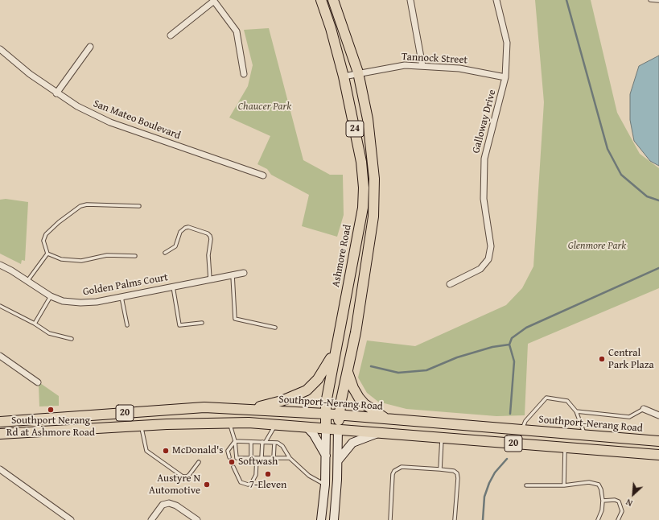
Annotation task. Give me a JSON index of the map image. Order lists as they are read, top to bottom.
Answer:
{
  "streets": {
    "main road": [
      "24",
      "Ashmore Road",
      "Southport-Nerang Road",
      "20"
    ],
    "street": [
      "Tannock Street",
      "San Mateo Boulevard",
      "Galloway Drive",
      "Golden Palms Court"
    ]
  },
  "crossings": [
    ["Tannock Street", "Galloway Drive"],
    ["Tannock Street", "24"],
    ["Tannock Street", "Ashmore Road"],
    ["24", "Southport-Nerang Road"],
    ["24", "20"],
    ["Ashmore Road", "Southport-Nerang Road"],
    ["Ashmore Road", "20"]
  ],
  "parks": ["Chaucer Park", "Glenmore Park"],
  "places": [
    "Central Park Plaza",
    "Southport Nerang Rd at Ashmore Road",
    "McDonald's",
    "Softwash",
    "7-Eleven",
    "Austyre N Automotive"
  ],
  "north": "bottom left"
}
